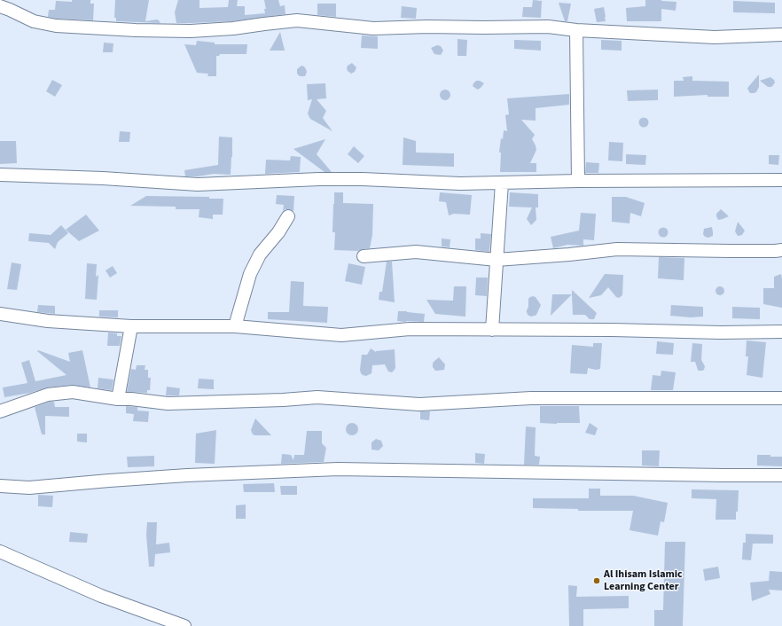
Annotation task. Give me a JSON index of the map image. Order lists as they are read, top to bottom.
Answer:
{
  "places": ["Al Ihisam Islamic Learning Center"]
}
